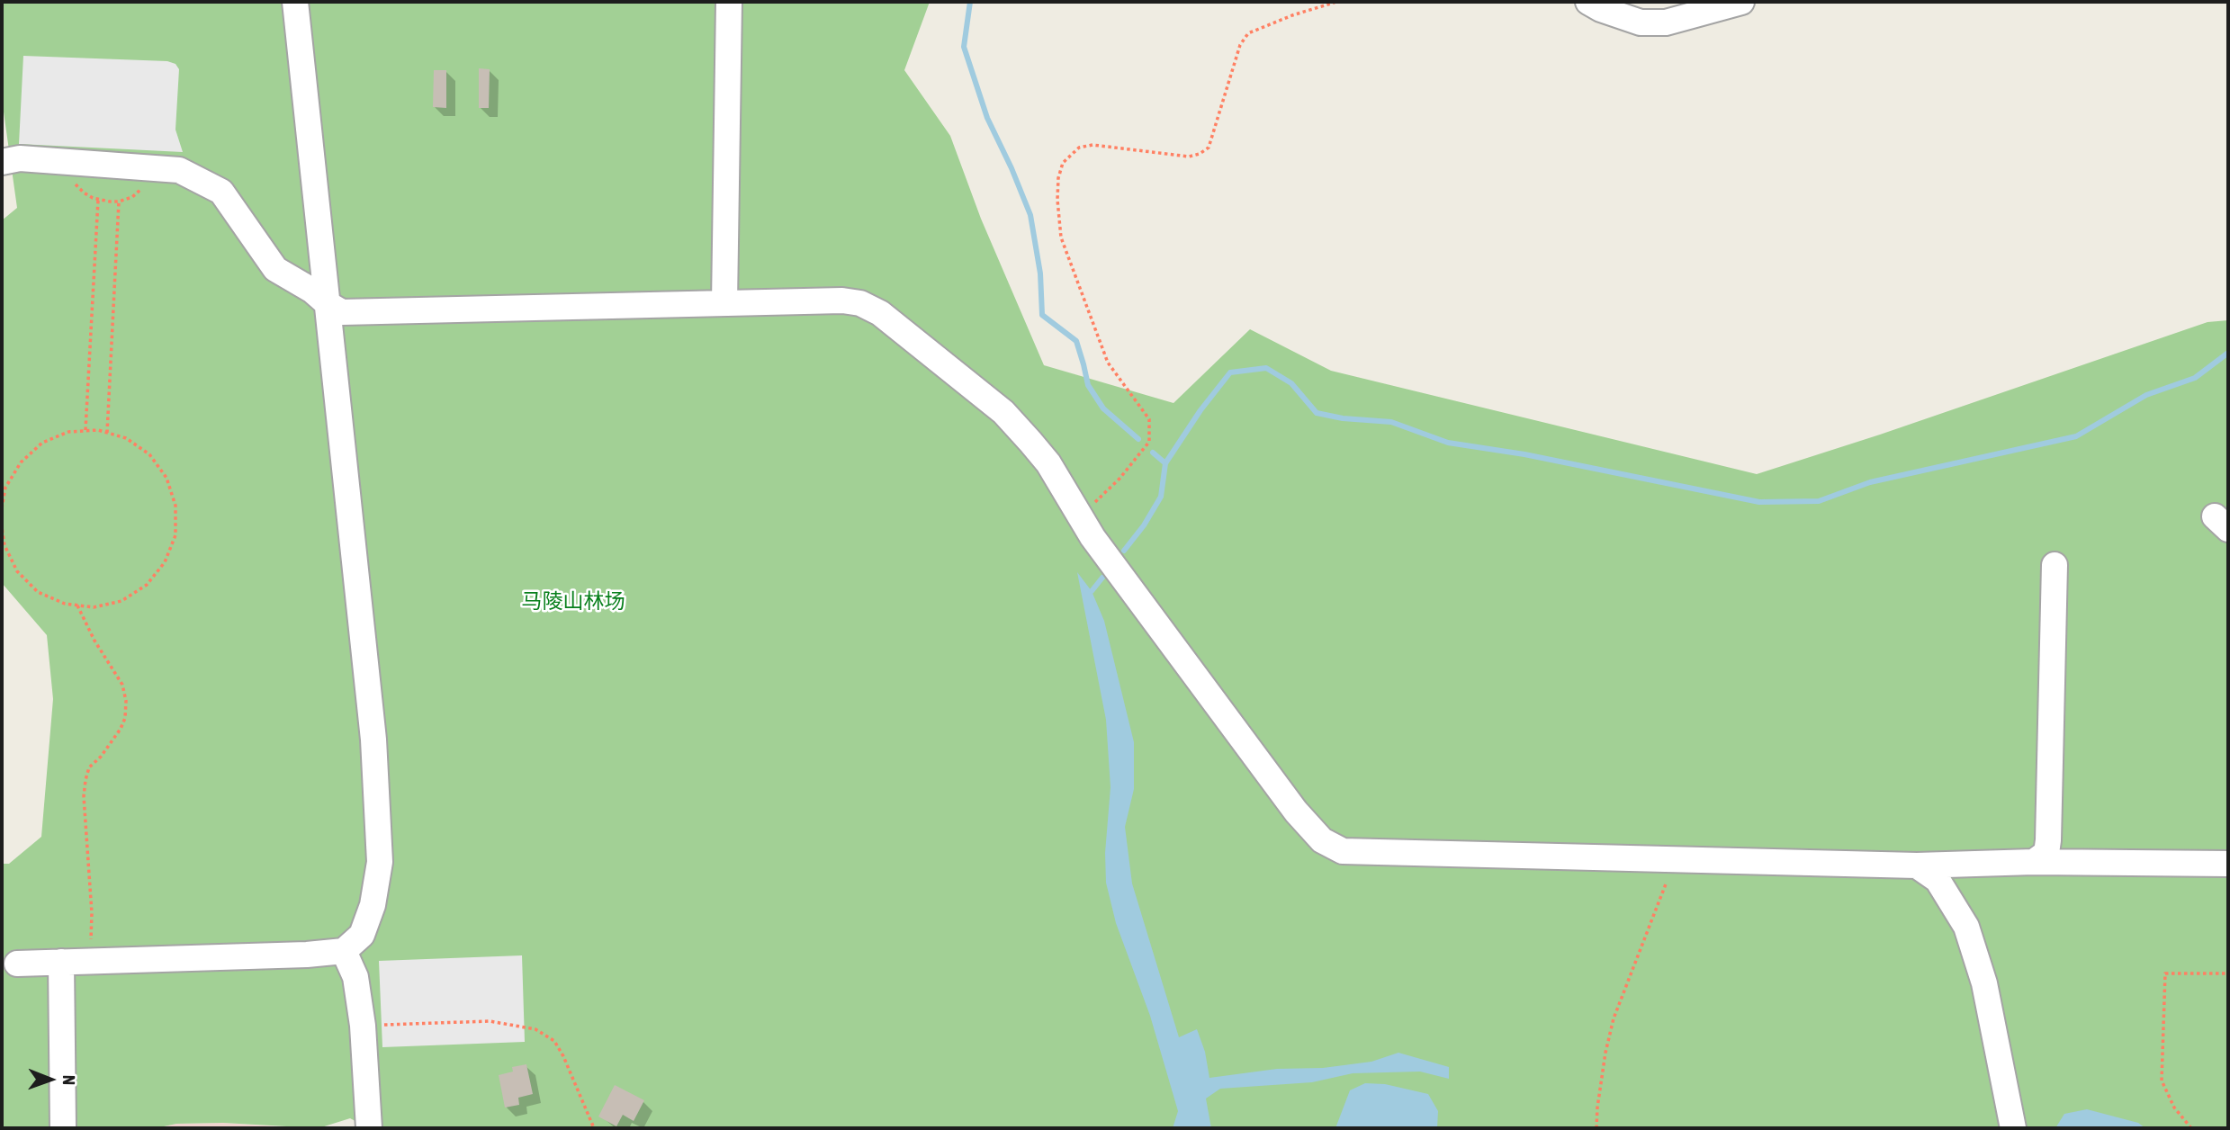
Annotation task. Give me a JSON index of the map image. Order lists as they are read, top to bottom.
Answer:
{
  "parks": ["马陵山林场"],
  "north": "right"
}
